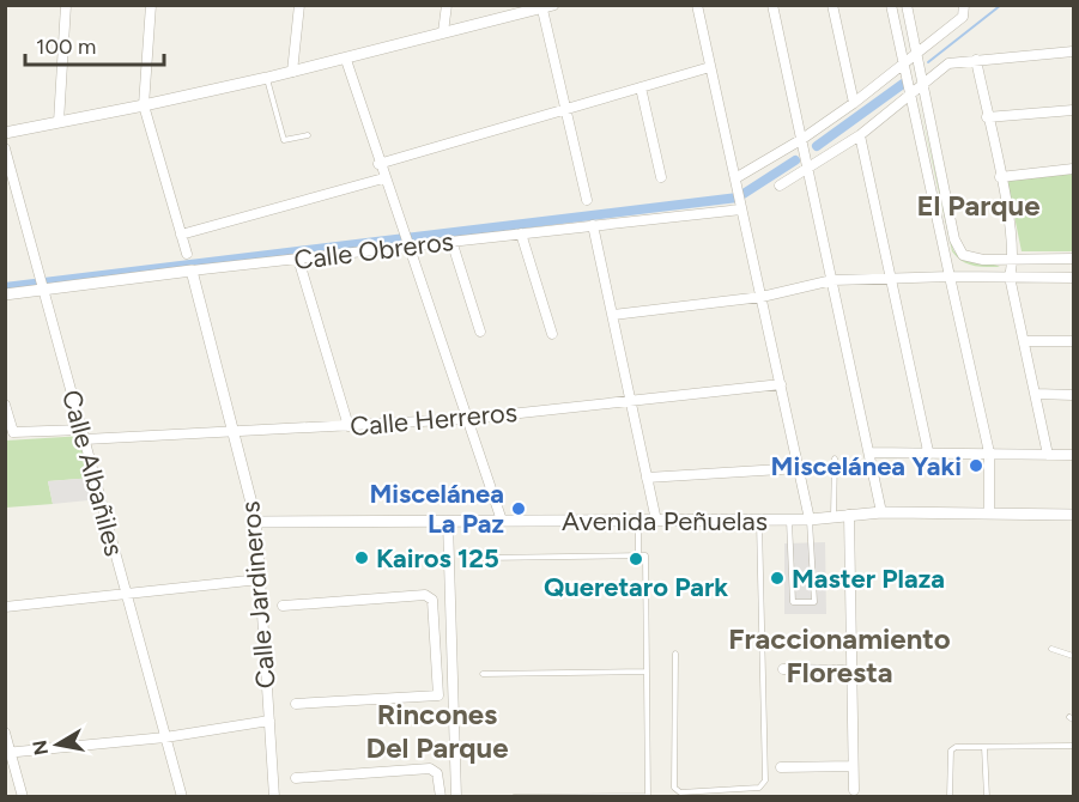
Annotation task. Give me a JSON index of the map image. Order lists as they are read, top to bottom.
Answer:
{
  "streets": {
    "street": [
      "Calle Obreros",
      "Calle Herreros",
      "Calle Albañiles",
      "Avenida Peñuelas",
      "Calle Jardineros"
    ]
  },
  "crossings": [
    ["Calle Obreros", "Calle Albañiles"],
    ["Calle Obreros", "Calle Jardineros"],
    ["Calle Herreros", "Calle Albañiles"],
    ["Calle Herreros", "Calle Jardineros"],
    ["Avenida Peñuelas", "Calle Jardineros"]
  ],
  "districts": ["El Parque", "Fraccionamiento Floresta", "Rincones Del Parque"],
  "places": [
    "Miscelánea Yaki",
    "Miscelánea La Paz",
    "Kairos 125",
    "Queretaro Park",
    "Master Plaza"
  ],
  "scale_bar": "100 m",
  "north": "left"
}
